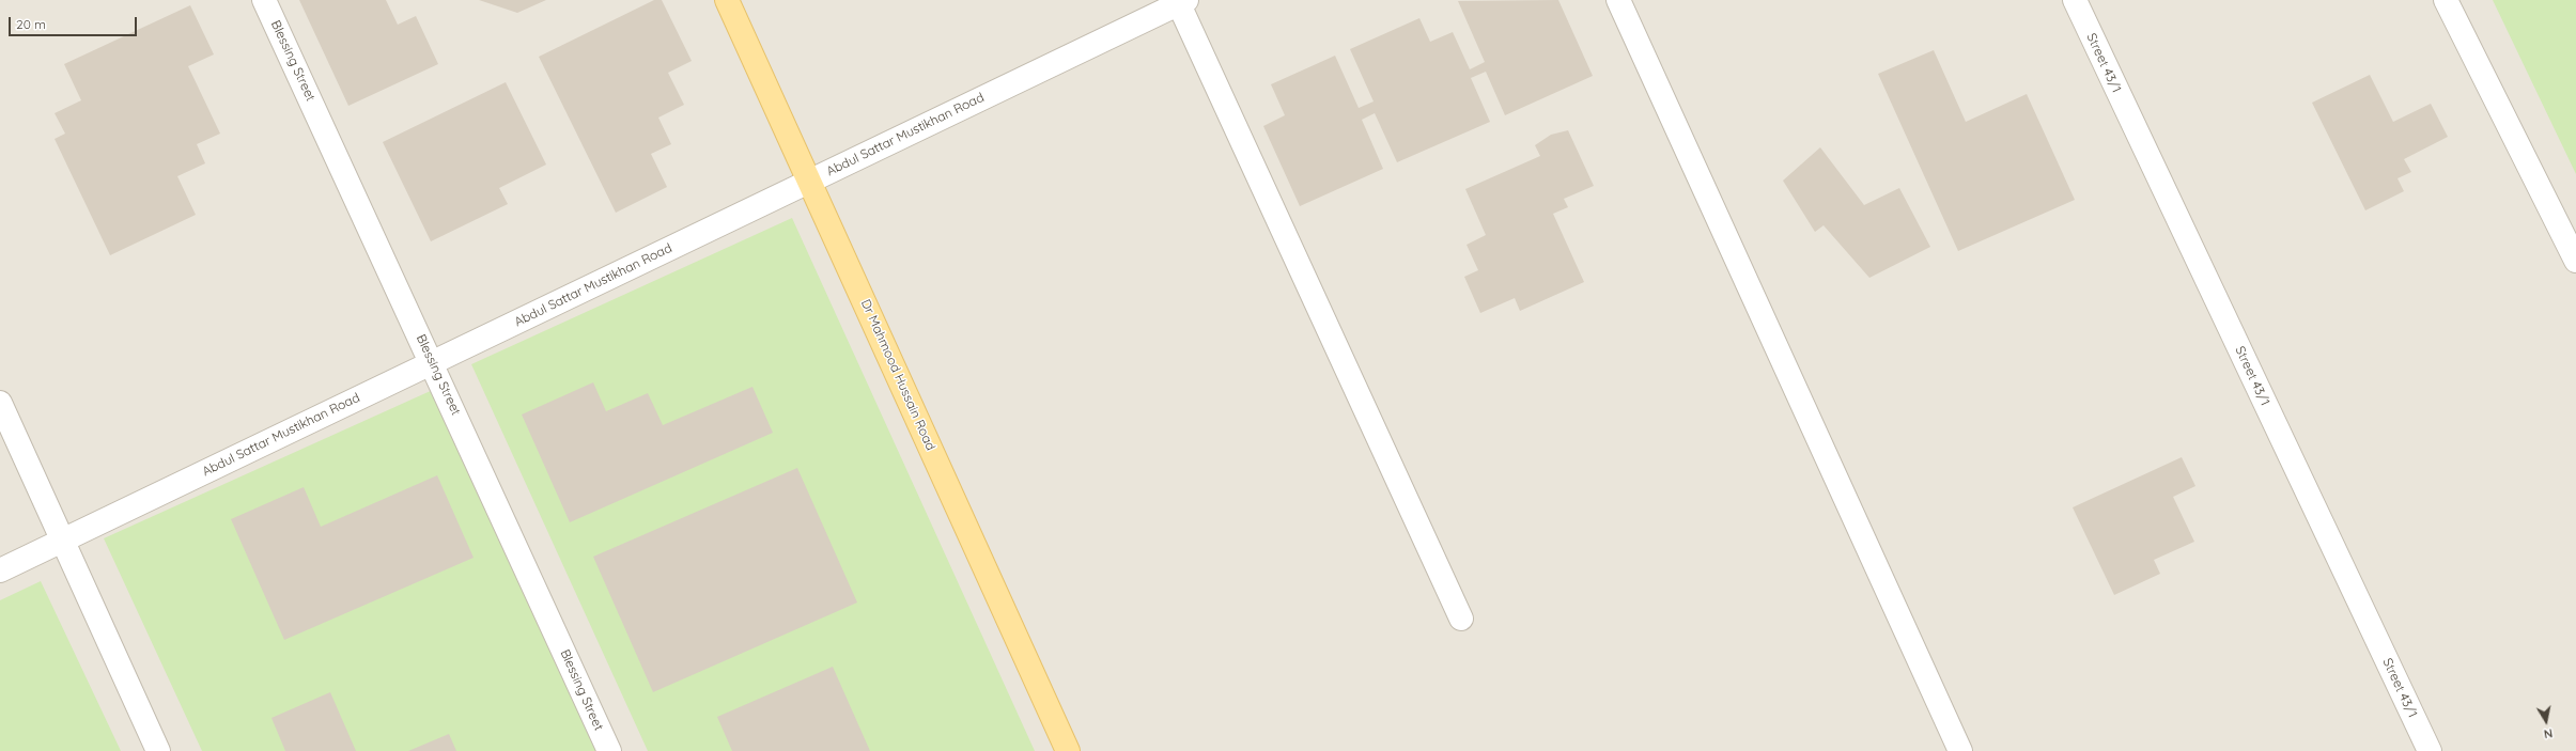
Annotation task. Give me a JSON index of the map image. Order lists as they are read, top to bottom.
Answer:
{
  "streets": {
    "main road": ["Dr Mahmood Hussain Road"],
    "street": ["Blessing Street", "Street 43/1", "Abdul Sattar Mustikhan Road"]
  },
  "crossings": [
    ["Blessing Street", "Abdul Sattar Mustikhan Road"],
    ["Abdul Sattar Mustikhan Road", "Dr Mahmood Hussain Road"]
  ],
  "scale_bar": "20 m",
  "north": "bottom"
}
